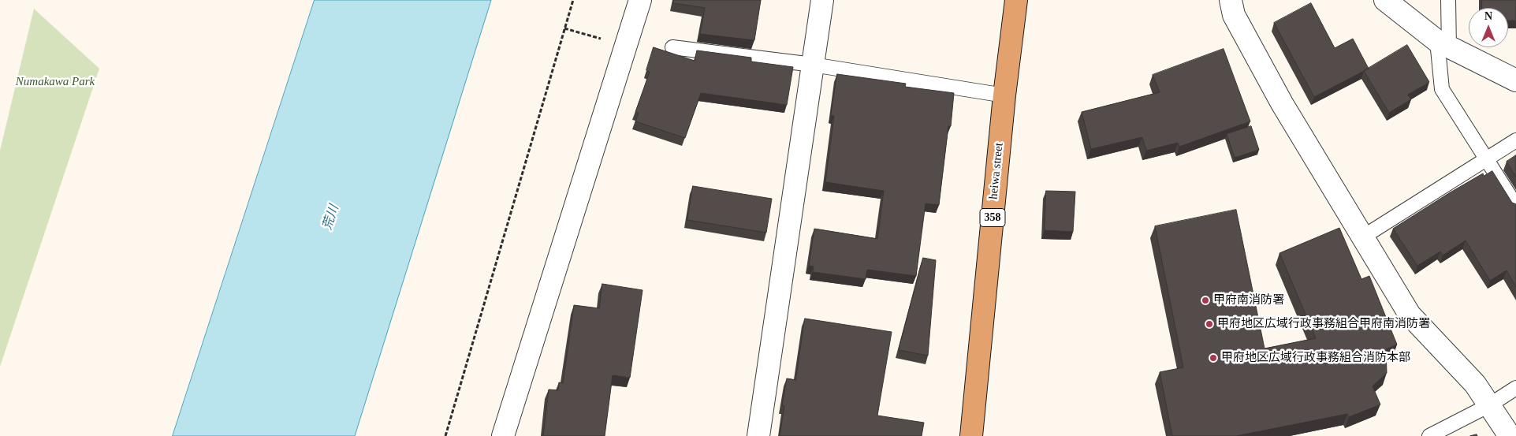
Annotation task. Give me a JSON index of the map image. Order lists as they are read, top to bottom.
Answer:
{
  "streets": {
    "highway": ["heiwa street", "358"]
  },
  "water": ["荒川"],
  "parks": ["Numakawa Park"],
  "places": ["甲府南消防署", "甲府地区広域行政事務組合甲府南消防署", "甲府地区広域行政事務組合消防本部"],
  "north": "top"
}
